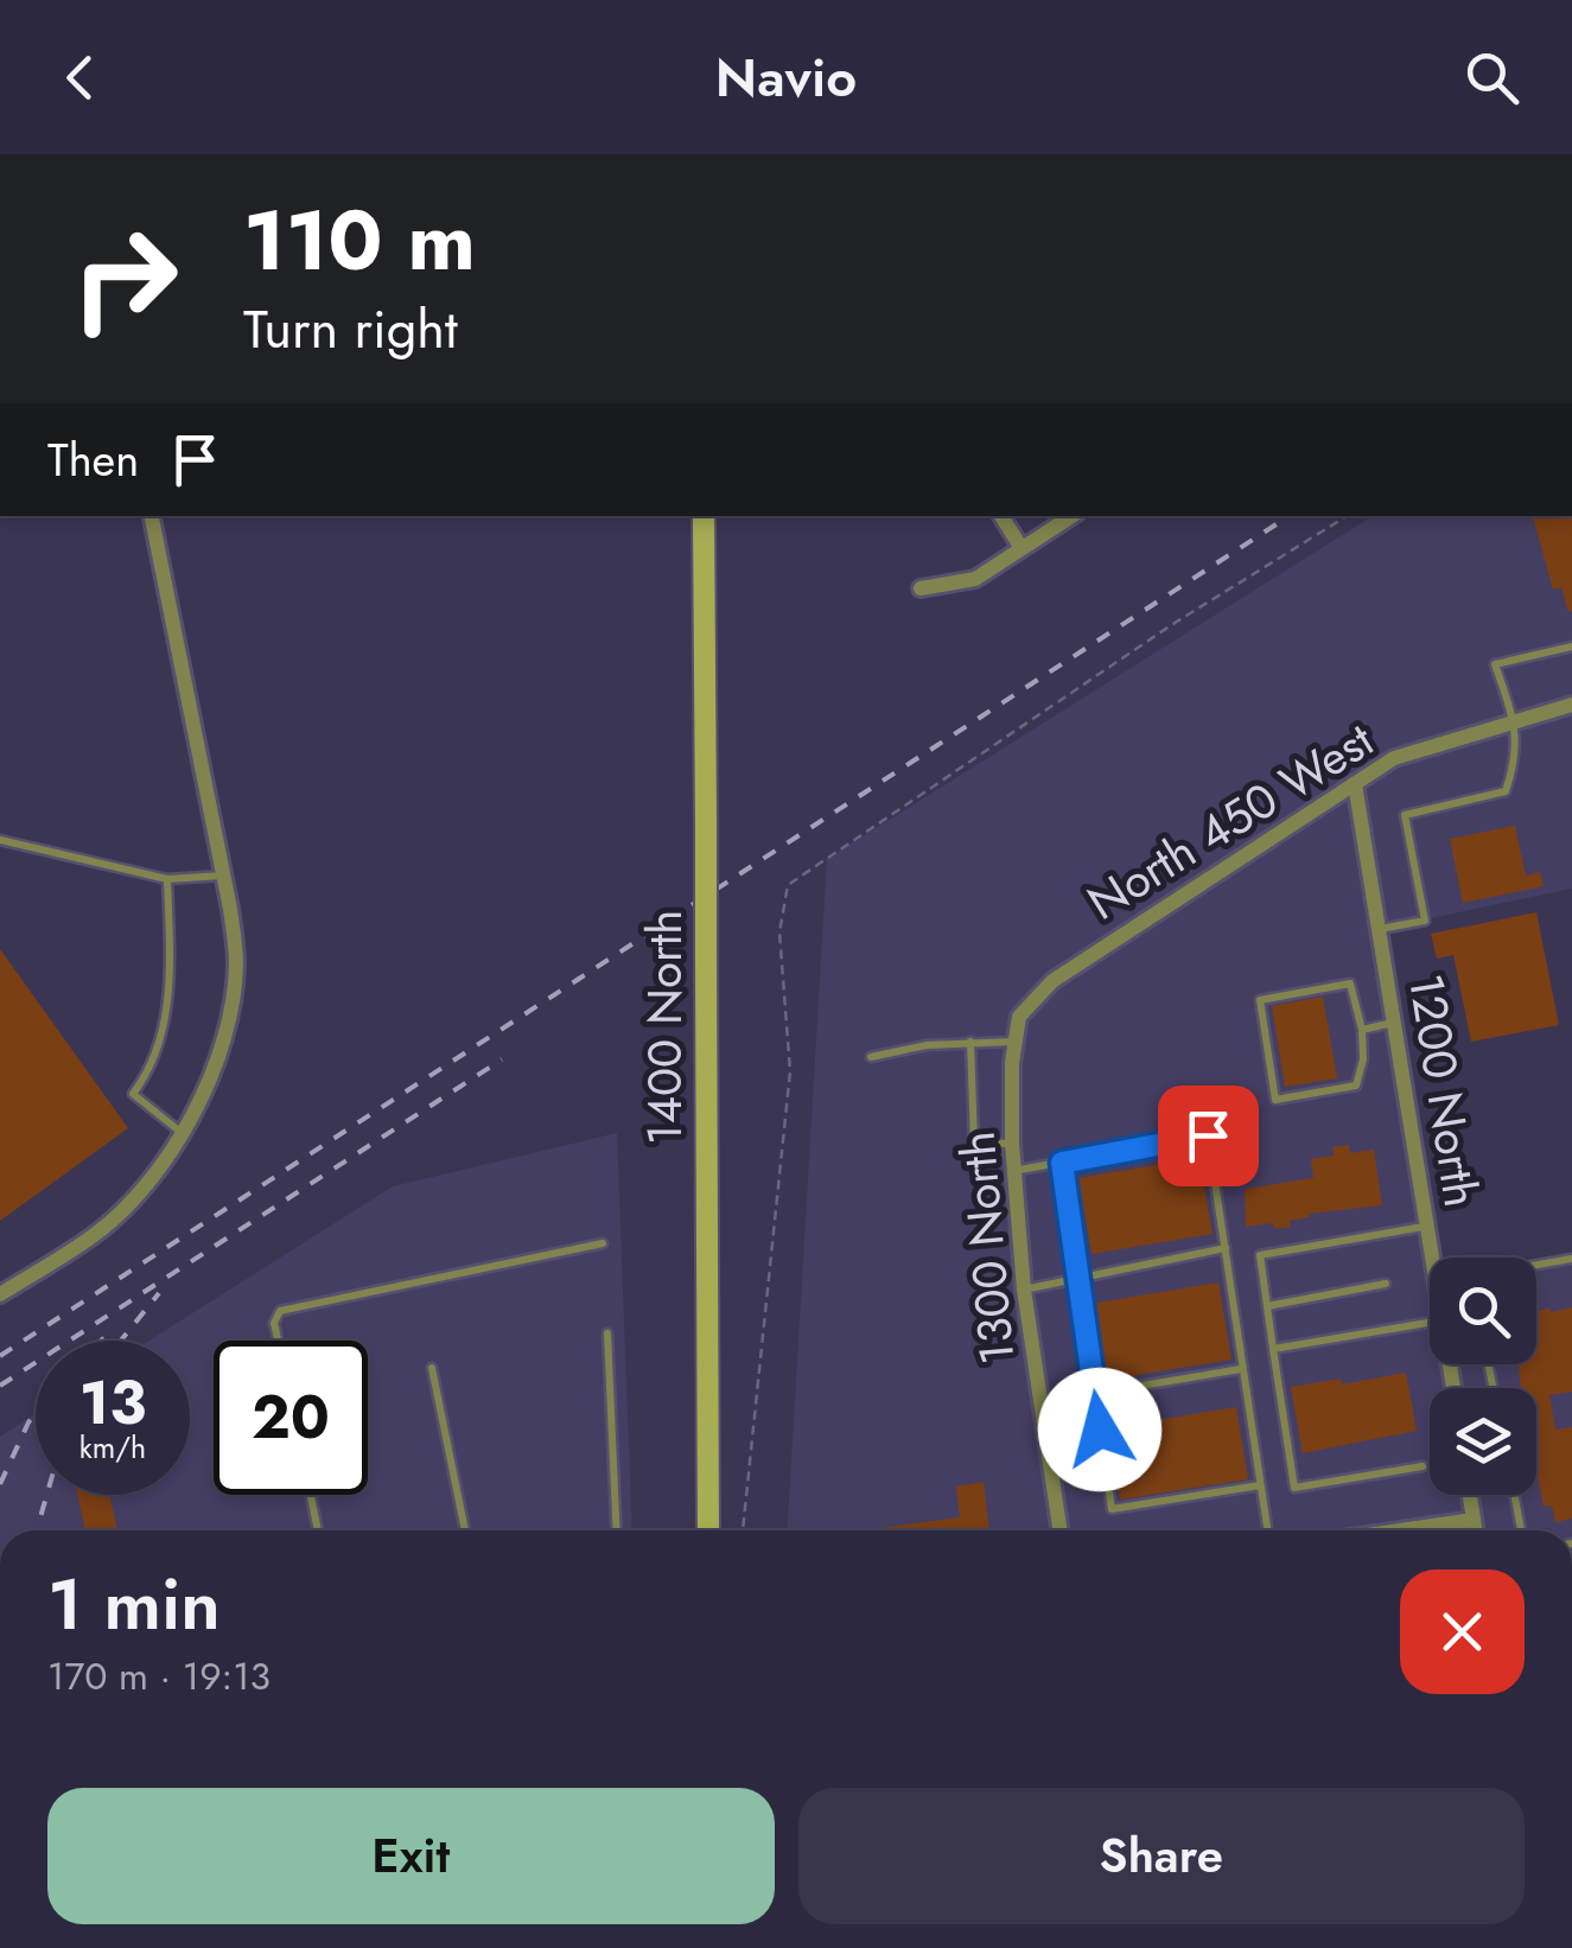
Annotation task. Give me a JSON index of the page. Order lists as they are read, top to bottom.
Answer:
{
  "streets": {
    "main road": ["1400 North"],
    "street": ["North 450 West", "1200 North", "1300 North"]
  },
  "crossings": [
    ["North 450 West", "1200 North"],
    ["North 450 West", "1300 North"]
  ],
  "page": {
    "header": "Navio",
    "turn": ["110 m", "Turn right"],
    "then": "Then",
    "speed": "13 km/h",
    "limit": "20",
    "heading": ["1 min", "170 m · 19:13"],
    "buttons": ["Exit", "Share"]
  }
}
